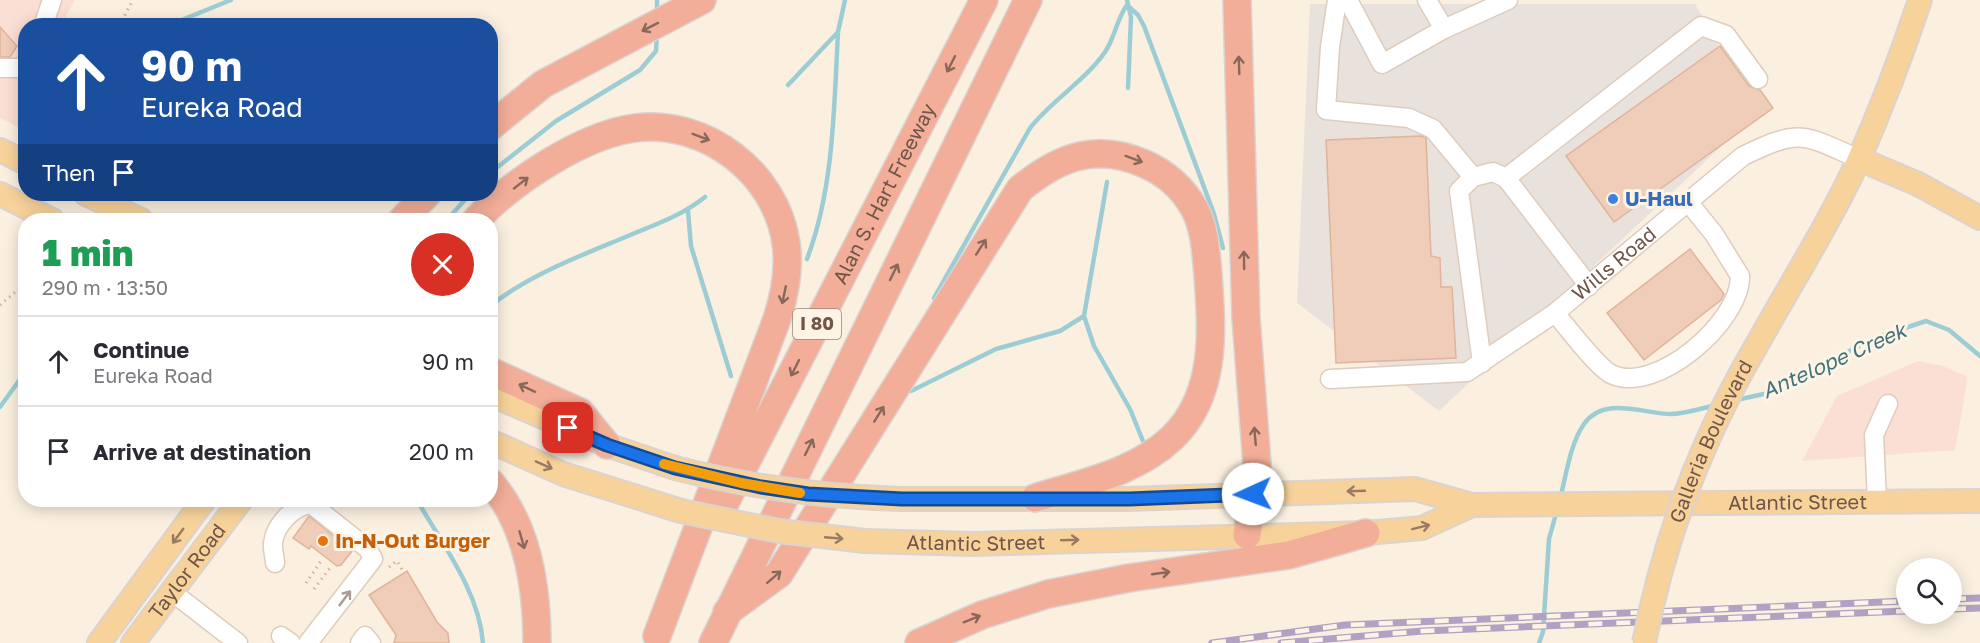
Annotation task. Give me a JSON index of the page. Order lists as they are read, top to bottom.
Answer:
{
  "streets": {
    "highway": ["Alan S. Hart Freeway", "I 80"],
    "main road": [
      "Wills Road",
      "Galleria Boulevard",
      "Atlantic Street",
      "Taylor Road"
    ]
  },
  "crossings": [
    ["Wills Road", "Galleria Boulevard"]
  ],
  "water": ["Antelope Creek"],
  "places": ["U-Haul", "In-N-Out Burger"],
  "page": {
    "turn": ["90 m", "Eureka Road"],
    "then": "Then",
    "heading": ["1 min", "290 m · 13:50"],
    "list": [
      {
        "name": "Continue",
        "note": "Eureka Road",
        "value": "90 m"
      },
      {
        "name": "Arrive at destination",
        "value": "200 m"
      }
    ]
  }
}
